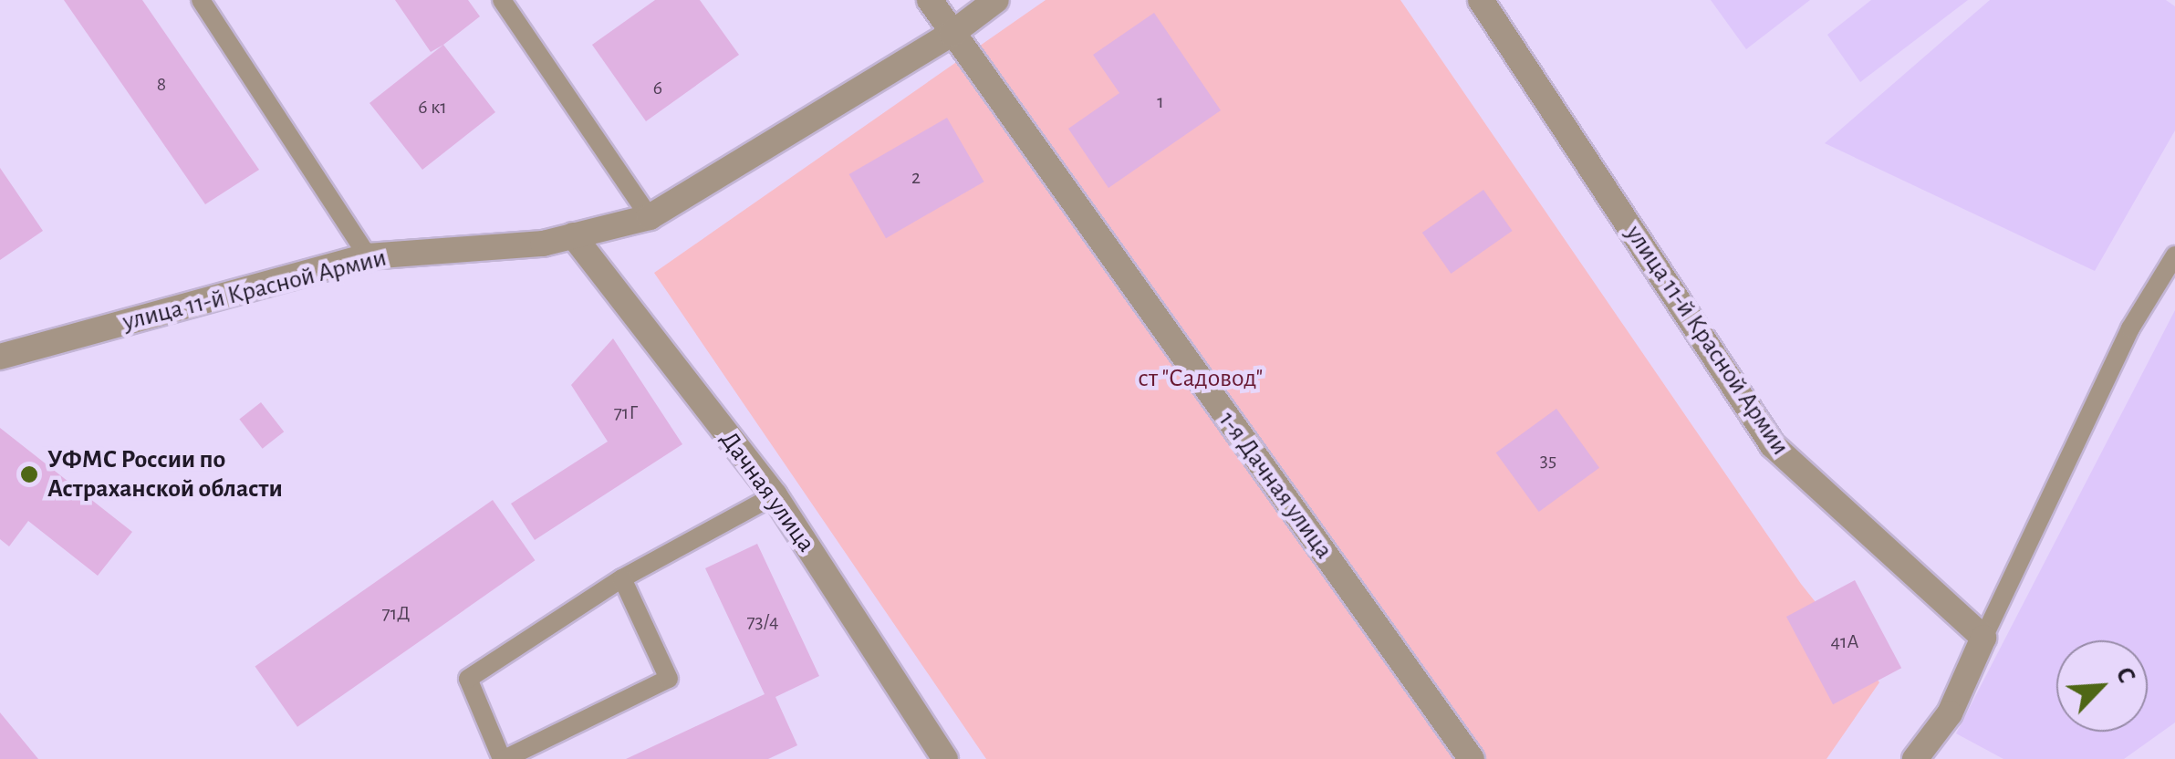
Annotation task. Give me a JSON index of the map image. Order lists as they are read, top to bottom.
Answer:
{
  "streets": {
    "street": ["улица 11-й Красной Армии", "1-я Дачная улица", "Дачная улица"]
  },
  "crossings": [
    ["улица 11-й Красной Армии", "1-я Дачная улица"],
    ["улица 11-й Красной Армии", "Дачная улица"]
  ],
  "parks": ["ст \"Садовод\""],
  "places": ["УФМС России по Астраханской области"],
  "house_numbers": [
    "8",
    "6",
    "1",
    "6 к1",
    "2",
    "71Г",
    "35",
    "71Д",
    "73/4",
    "41А"
  ],
  "north": "top right"
}
